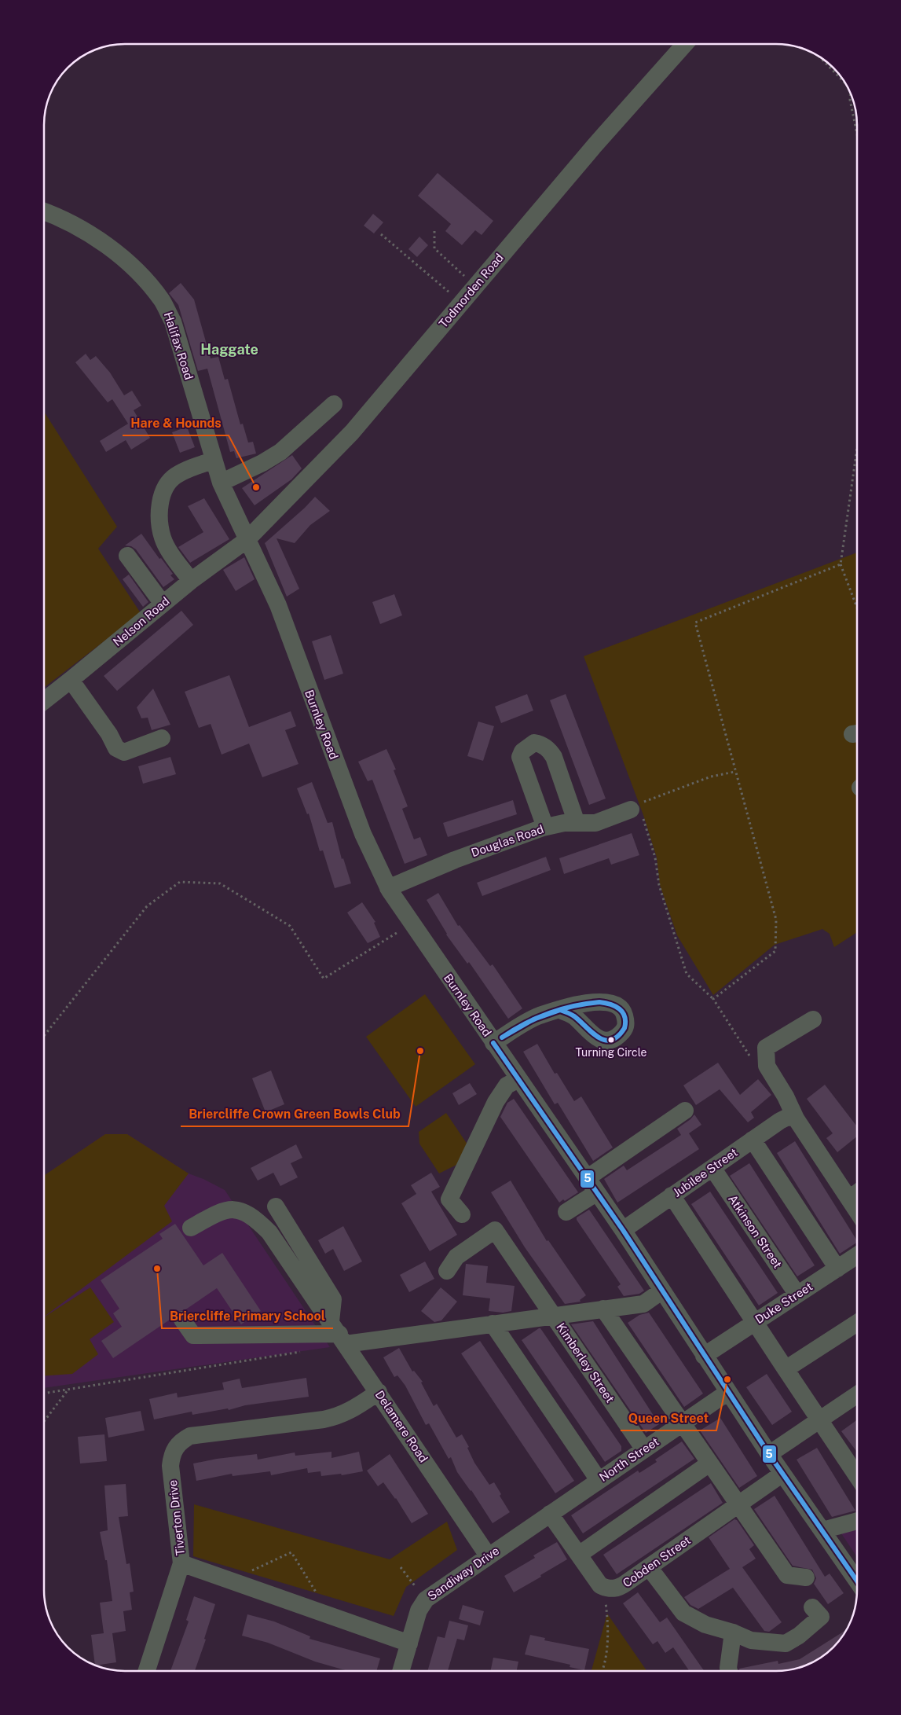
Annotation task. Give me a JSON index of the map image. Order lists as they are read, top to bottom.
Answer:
{
  "streets": {
    "street": [
      "Todmorden Road",
      "Halifax Road",
      "Nelson Road",
      "Burnley Road",
      "Douglas Road",
      "Jubilee Street",
      "Atkinson Street",
      "Duke Street",
      "Kimberley Street",
      "Delamere Road",
      "North Street",
      "Tiverton Drive",
      "Cobden Street",
      "Sandiway Drive"
    ]
  },
  "crossings": [
    ["Todmorden Road", "Halifax Road"],
    ["Todmorden Road", "Nelson Road"],
    ["Todmorden Road", "Burnley Road"],
    ["Halifax Road", "Nelson Road"],
    ["Halifax Road", "Burnley Road"],
    ["Nelson Road", "Burnley Road"],
    ["Burnley Road", "Douglas Road"],
    ["Burnley Road", "Jubilee Street"],
    ["Burnley Road", "Duke Street"],
    ["Burnley Road", "North Street"],
    ["Burnley Road", "Cobden Street"],
    ["Jubilee Street", "Atkinson Street"],
    ["Atkinson Street", "Duke Street"],
    ["Kimberley Street", "North Street"],
    ["Delamere Road", "Tiverton Drive"],
    ["Delamere Road", "Sandiway Drive"],
    ["North Street", "Sandiway Drive"],
    ["Tiverton Drive", "Sandiway Drive"]
  ],
  "districts": ["Haggate"],
  "places": [
    "Hare & Hounds",
    "Turning Circle",
    "Briercliffe Crown Green Bowls Club",
    "Briercliffe Primary School",
    "Queen Street"
  ],
  "lines": ["transit line 5"]
}
